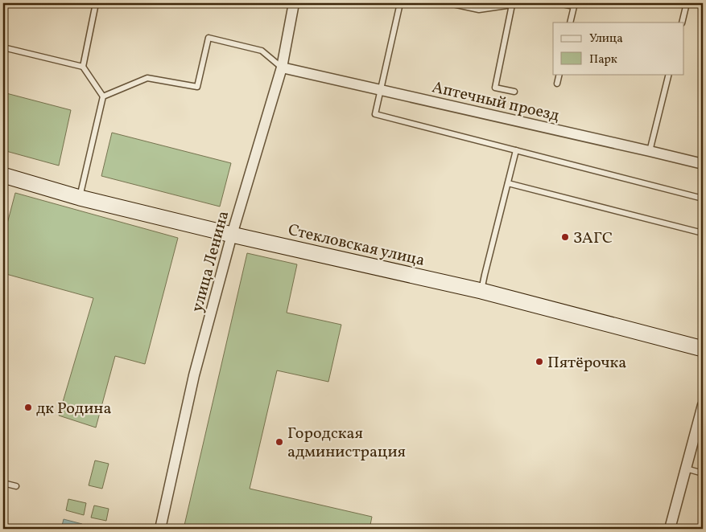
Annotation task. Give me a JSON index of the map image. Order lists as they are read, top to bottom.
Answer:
{
  "streets": {
    "street": ["Аптечный проезд", "Стекловская улица", "улица Ленина"]
  },
  "crossings": [
    ["Аптечный проезд", "улица Ленина"],
    ["Стекловская улица", "улица Ленина"]
  ],
  "places": [
    "ЗАГС",
    "Пятёрочка",
    "дк Родина",
    "Городская администрация"
  ],
  "legend": ["Улица", "Парк"]
}
